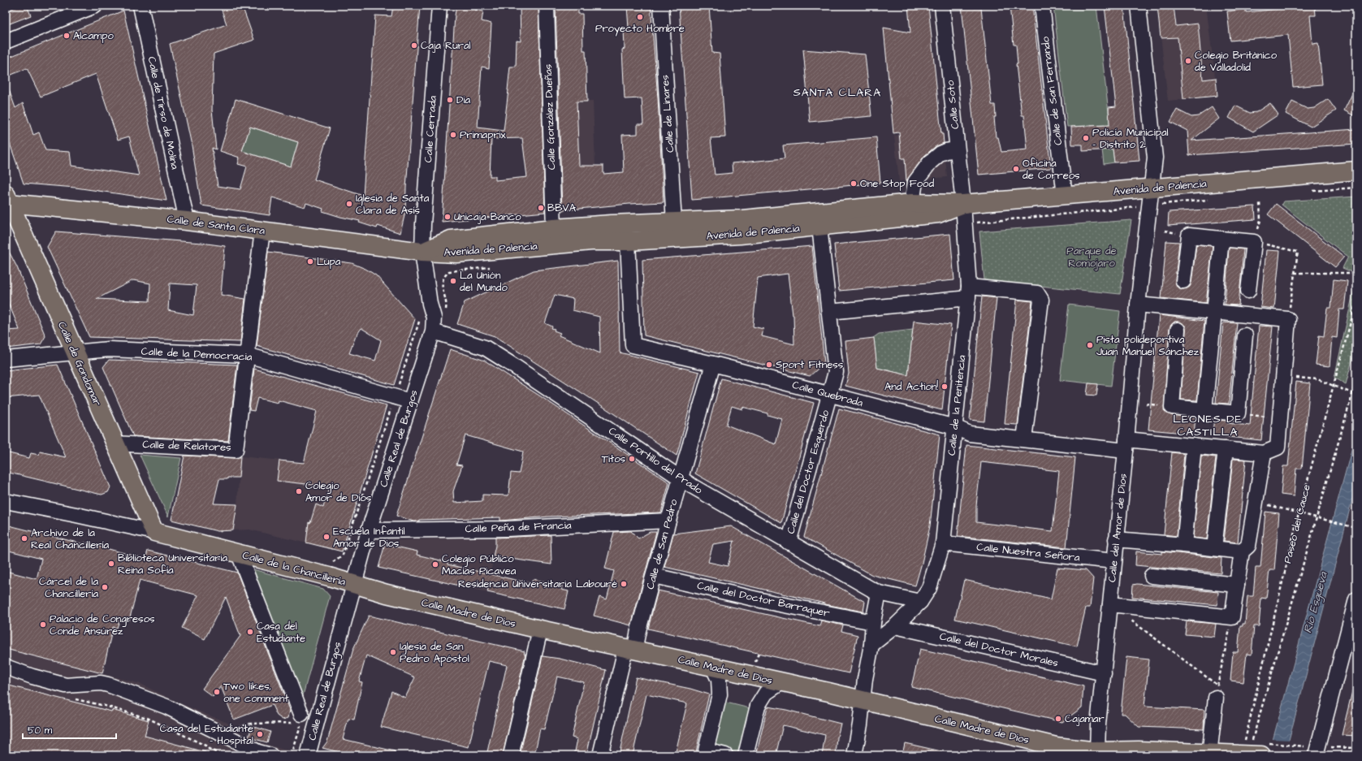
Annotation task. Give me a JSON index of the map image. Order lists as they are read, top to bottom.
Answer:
{
  "streets": {
    "main road": [
      "Avenida de Palencia",
      "Calle de Santa Clara",
      "Calle de Gondomar",
      "Calle de la Chancillería",
      "Calle Madre de Dios"
    ],
    "street": [
      "Calle de San Fernando",
      "Calle Soto",
      "Calle de Tirso de Molina",
      "Calle de Linares",
      "Calle González Dueñas",
      "Calle Cerrada",
      "Calle de la Democracia",
      "Calle Quebrada",
      "Calle de la Penitencia",
      "Calle Real de Burgos",
      "Calle de Relatores",
      "Calle Portillo del Prado",
      "Calle del Doctor Esquerdo",
      "Calle Peña de Francia",
      "Calle del Amor de Dios",
      "Calle de San Pedro",
      "Calle Nuestra Señora",
      "Calle del Doctor Barraquer",
      "Calle del Doctor Morales"
    ],
    "path": ["Paseo del Cauce"]
  },
  "crossings": [
    ["Calle de San Fernando", "Avenida de Palencia"],
    ["Calle Soto", "Avenida de Palencia"],
    ["Calle Soto", "Calle de la Penitencia"],
    ["Calle de Tirso de Molina", "Calle de Santa Clara"],
    ["Calle de Linares", "Avenida de Palencia"],
    ["Calle González Dueñas", "Avenida de Palencia"],
    ["Calle Cerrada", "Avenida de Palencia"],
    ["Calle Cerrada", "Calle de Santa Clara"],
    ["Calle Cerrada", "Calle Real de Burgos"],
    ["Avenida de Palencia", "Calle de Santa Clara"],
    ["Avenida de Palencia", "Calle Quebrada"],
    ["Avenida de Palencia", "Calle de la Penitencia"],
    ["Avenida de Palencia", "Calle Real de Burgos"],
    ["Avenida de Palencia", "Calle del Doctor Esquerdo"],
    ["Avenida de Palencia", "Calle del Amor de Dios"],
    ["Calle de Santa Clara", "Calle de Gondomar"],
    ["Calle de Santa Clara", "Calle Real de Burgos"],
    ["Calle de Santa Clara", "Calle de Relatores"],
    ["Calle de la Democracia", "Calle de Gondomar"],
    ["Calle de la Democracia", "Calle Real de Burgos"],
    ["Calle de la Democracia", "Calle de Relatores"],
    ["Calle de Gondomar", "Calle de Relatores"],
    ["Calle de Gondomar", "Calle de la Chancillería"],
    ["Calle Quebrada", "Calle de la Penitencia"],
    ["Calle Quebrada", "Calle del Doctor Esquerdo"],
    ["Calle Quebrada", "Calle del Amor de Dios"],
    ["Calle Quebrada", "Calle de San Pedro"],
    ["Calle de la Penitencia", "Calle Portillo del Prado"],
    ["Calle de la Penitencia", "Calle Nuestra Señora"],
    ["Calle de la Penitencia", "Calle del Doctor Morales"],
    ["Calle Real de Burgos", "Calle Portillo del Prado"],
    ["Calle Real de Burgos", "Calle Peña de Francia"],
    ["Calle Real de Burgos", "Calle de la Chancillería"],
    ["Calle Real de Burgos", "Calle Madre de Dios"],
    ["Calle Portillo del Prado", "Calle del Doctor Esquerdo"],
    ["Calle Portillo del Prado", "Calle de San Pedro"],
    ["Calle Peña de Francia", "Calle de San Pedro"],
    ["Calle del Amor de Dios", "Calle Nuestra Señora"],
    ["Calle del Amor de Dios", "Calle Madre de Dios"],
    ["Calle del Amor de Dios", "Calle del Doctor Morales"],
    ["Calle de San Pedro", "Calle del Doctor Barraquer"],
    ["Calle de San Pedro", "Calle Madre de Dios"],
    ["Calle de la Chancillería", "Calle Madre de Dios"]
  ],
  "districts": ["SANTA CLARA", "LEONES DE CASTILLA"],
  "water": ["Río Esgueva"],
  "parks": ["Parque de Romojaro"],
  "places": [
    "Proyecto Hombre",
    "Alcampo",
    "Caja Rural",
    "Colegio Británico de Valladolid",
    "Dia",
    "Primaprix",
    "Policía Municipal - Distrito 2",
    "Oficina de Correos",
    "One Stop Food",
    "Iglesia de Santa Clara de Asís",
    "BBVA",
    "Unicaja Banco",
    "Lupa",
    "La Unión del Mundo",
    "Pista polideportiva Juan Manuel Sánchez",
    "Sport Fitness",
    "And Action!",
    "Titos",
    "Colegio Amor de Dios",
    "Escuela Infantil Amor de Dios",
    "Archivo de la Real Chancillería",
    "Biblioteca Universitaria Reina Sofía",
    "Colegio Público Macías Picavea",
    "Residencia Universitaria Labouré",
    "Cárcel de la Chancillería",
    "Palacio de Congresos Conde Ansúrez",
    "Casa del Estudiante",
    "Iglesia de San Pedro Apóstol",
    "Two likes, one comment",
    "Cajamar",
    "Casa del Estudiante - Hospital"
  ],
  "scale_bar": "50 m"
}
